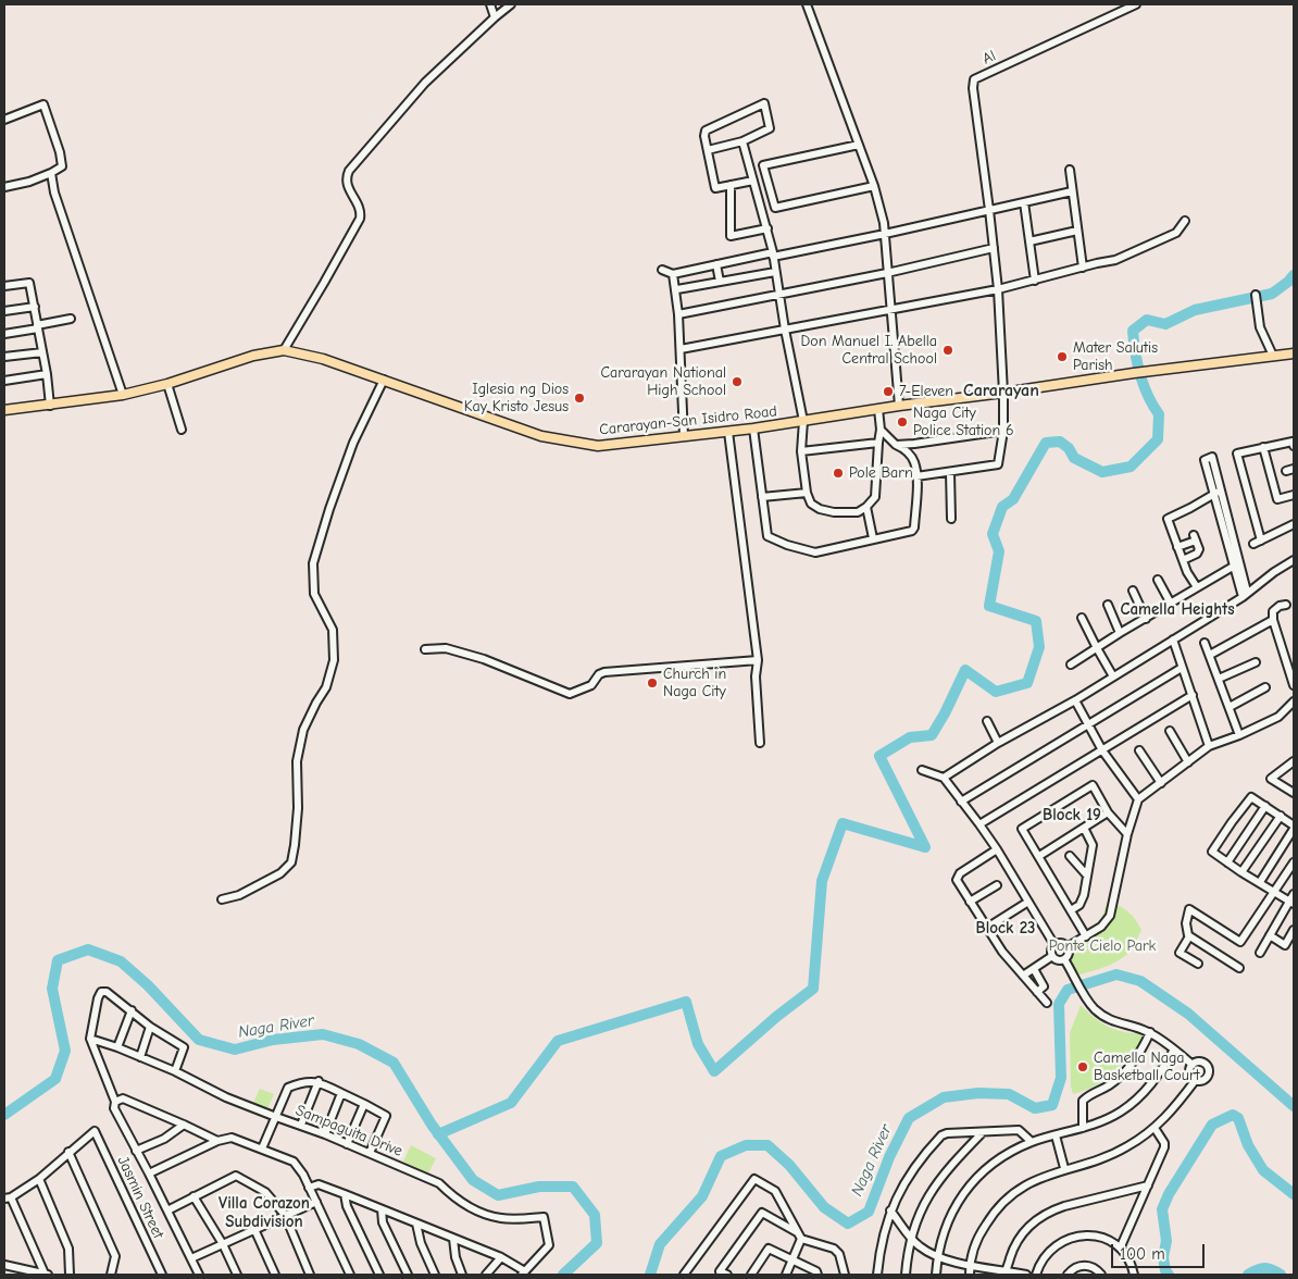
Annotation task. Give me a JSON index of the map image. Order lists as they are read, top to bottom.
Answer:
{
  "streets": {
    "main road": ["Cararayan-San Isidro Road"],
    "street": ["Al", "Sampaguita Drive", "Jasmin Street"]
  },
  "districts": [
    "Cararayan",
    "Camella Heights",
    "Block 19",
    "Block 23",
    "Villa Corazon Subdivision"
  ],
  "water": ["Naga River"],
  "parks": ["Ponte Cielo Park"],
  "places": [
    "Don Manuel I. Abella Central School",
    "Mater Salutis Parish",
    "Cararayan National High School",
    "7-Eleven",
    "Iglesia ng Dios Kay Kristo Jesus",
    "Naga City Police Station 6",
    "Pole Barn",
    "Church in Naga City",
    "Camella Naga Basketball Court"
  ],
  "scale_bar": "100 m"
}
